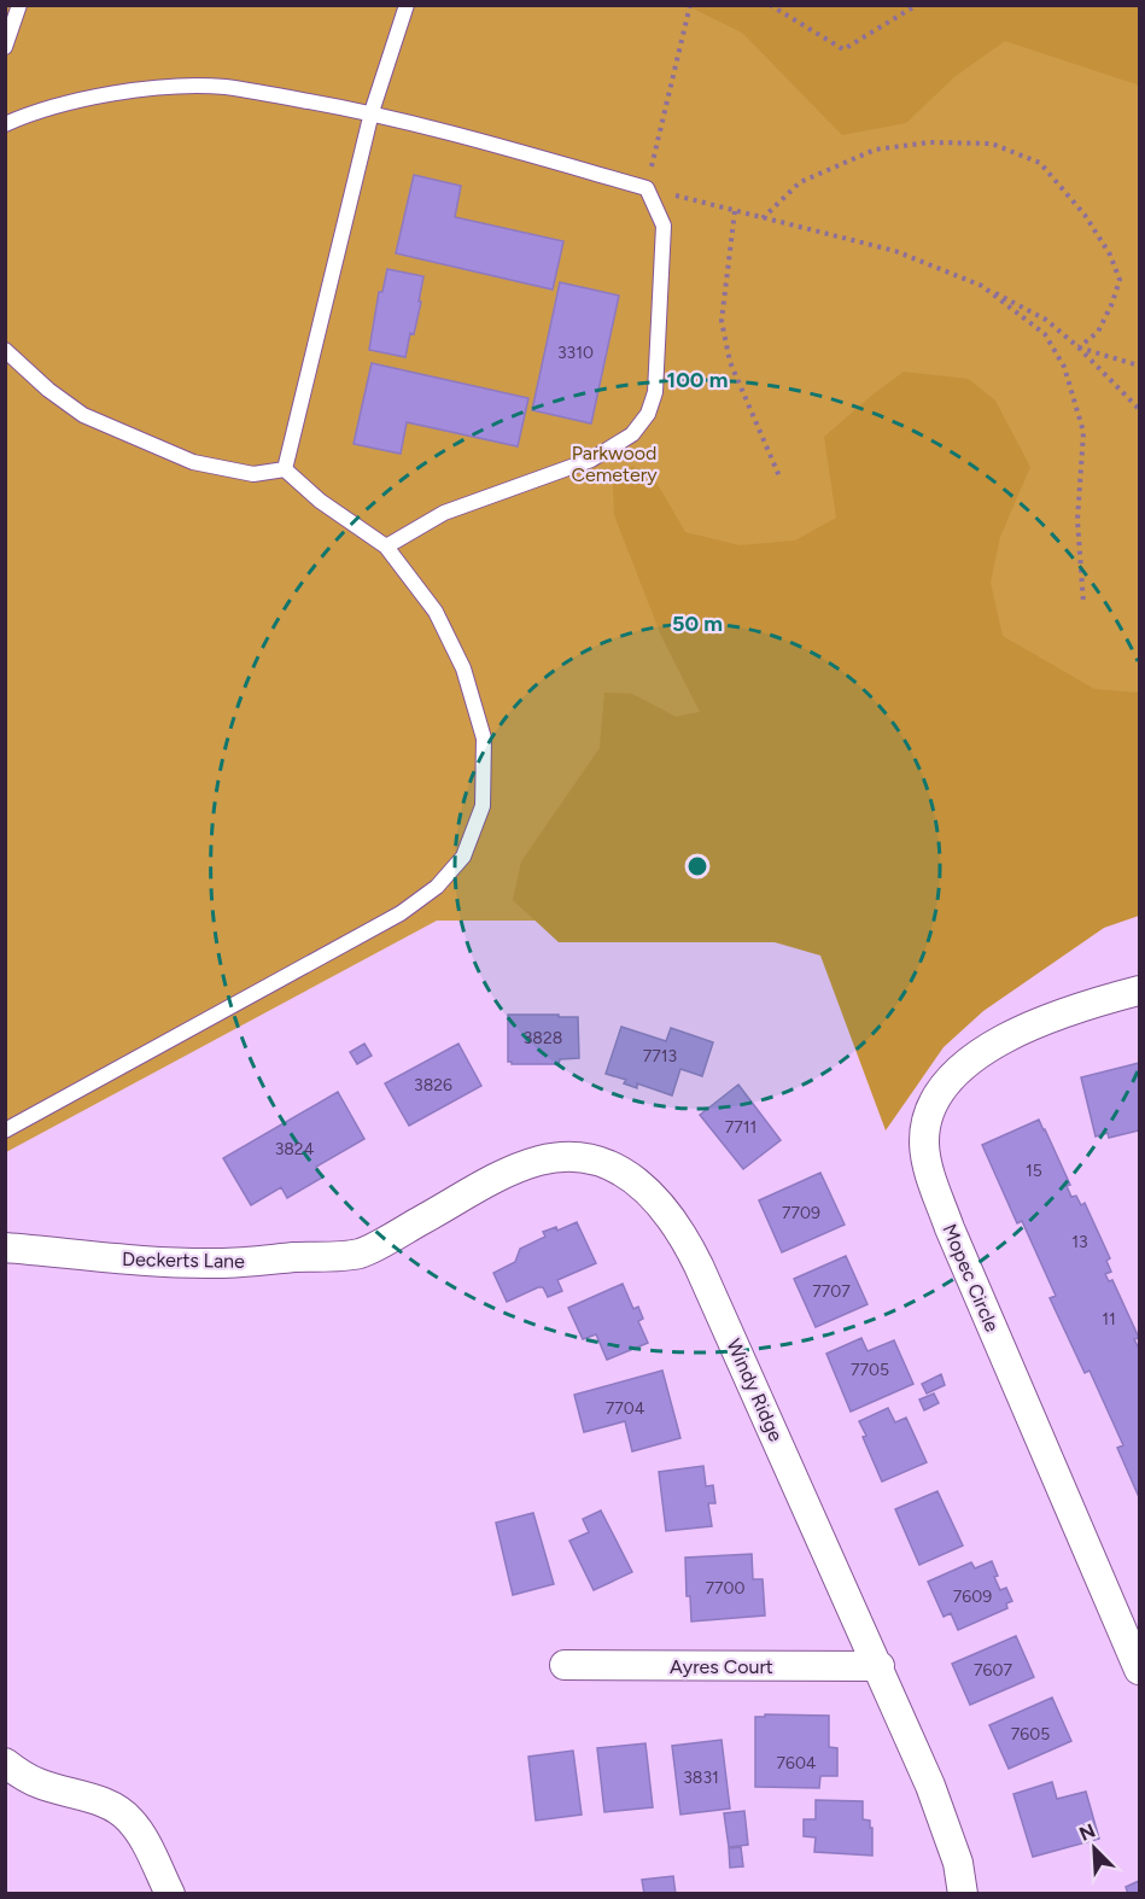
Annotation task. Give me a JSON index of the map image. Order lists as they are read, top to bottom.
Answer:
{
  "streets": {
    "street": [
      "Deckerts Lane",
      "Mopec Circle",
      "Windy Ridge",
      "Ayres Court"
    ]
  },
  "crossings": [
    ["Deckerts Lane", "Windy Ridge"],
    ["Windy Ridge", "Ayres Court"]
  ],
  "parks": ["Parkwood Cemetery"],
  "house_numbers": [
    "3310",
    "3828",
    "7713",
    "3826",
    "7711",
    "3824",
    "15",
    "7709",
    "13",
    "7707",
    "11",
    "7705",
    "7704",
    "7700",
    "7609",
    "7607",
    "7605",
    "7604",
    "3831"
  ],
  "north": "top left",
  "rings": ["100 m", "50 m"]
}
